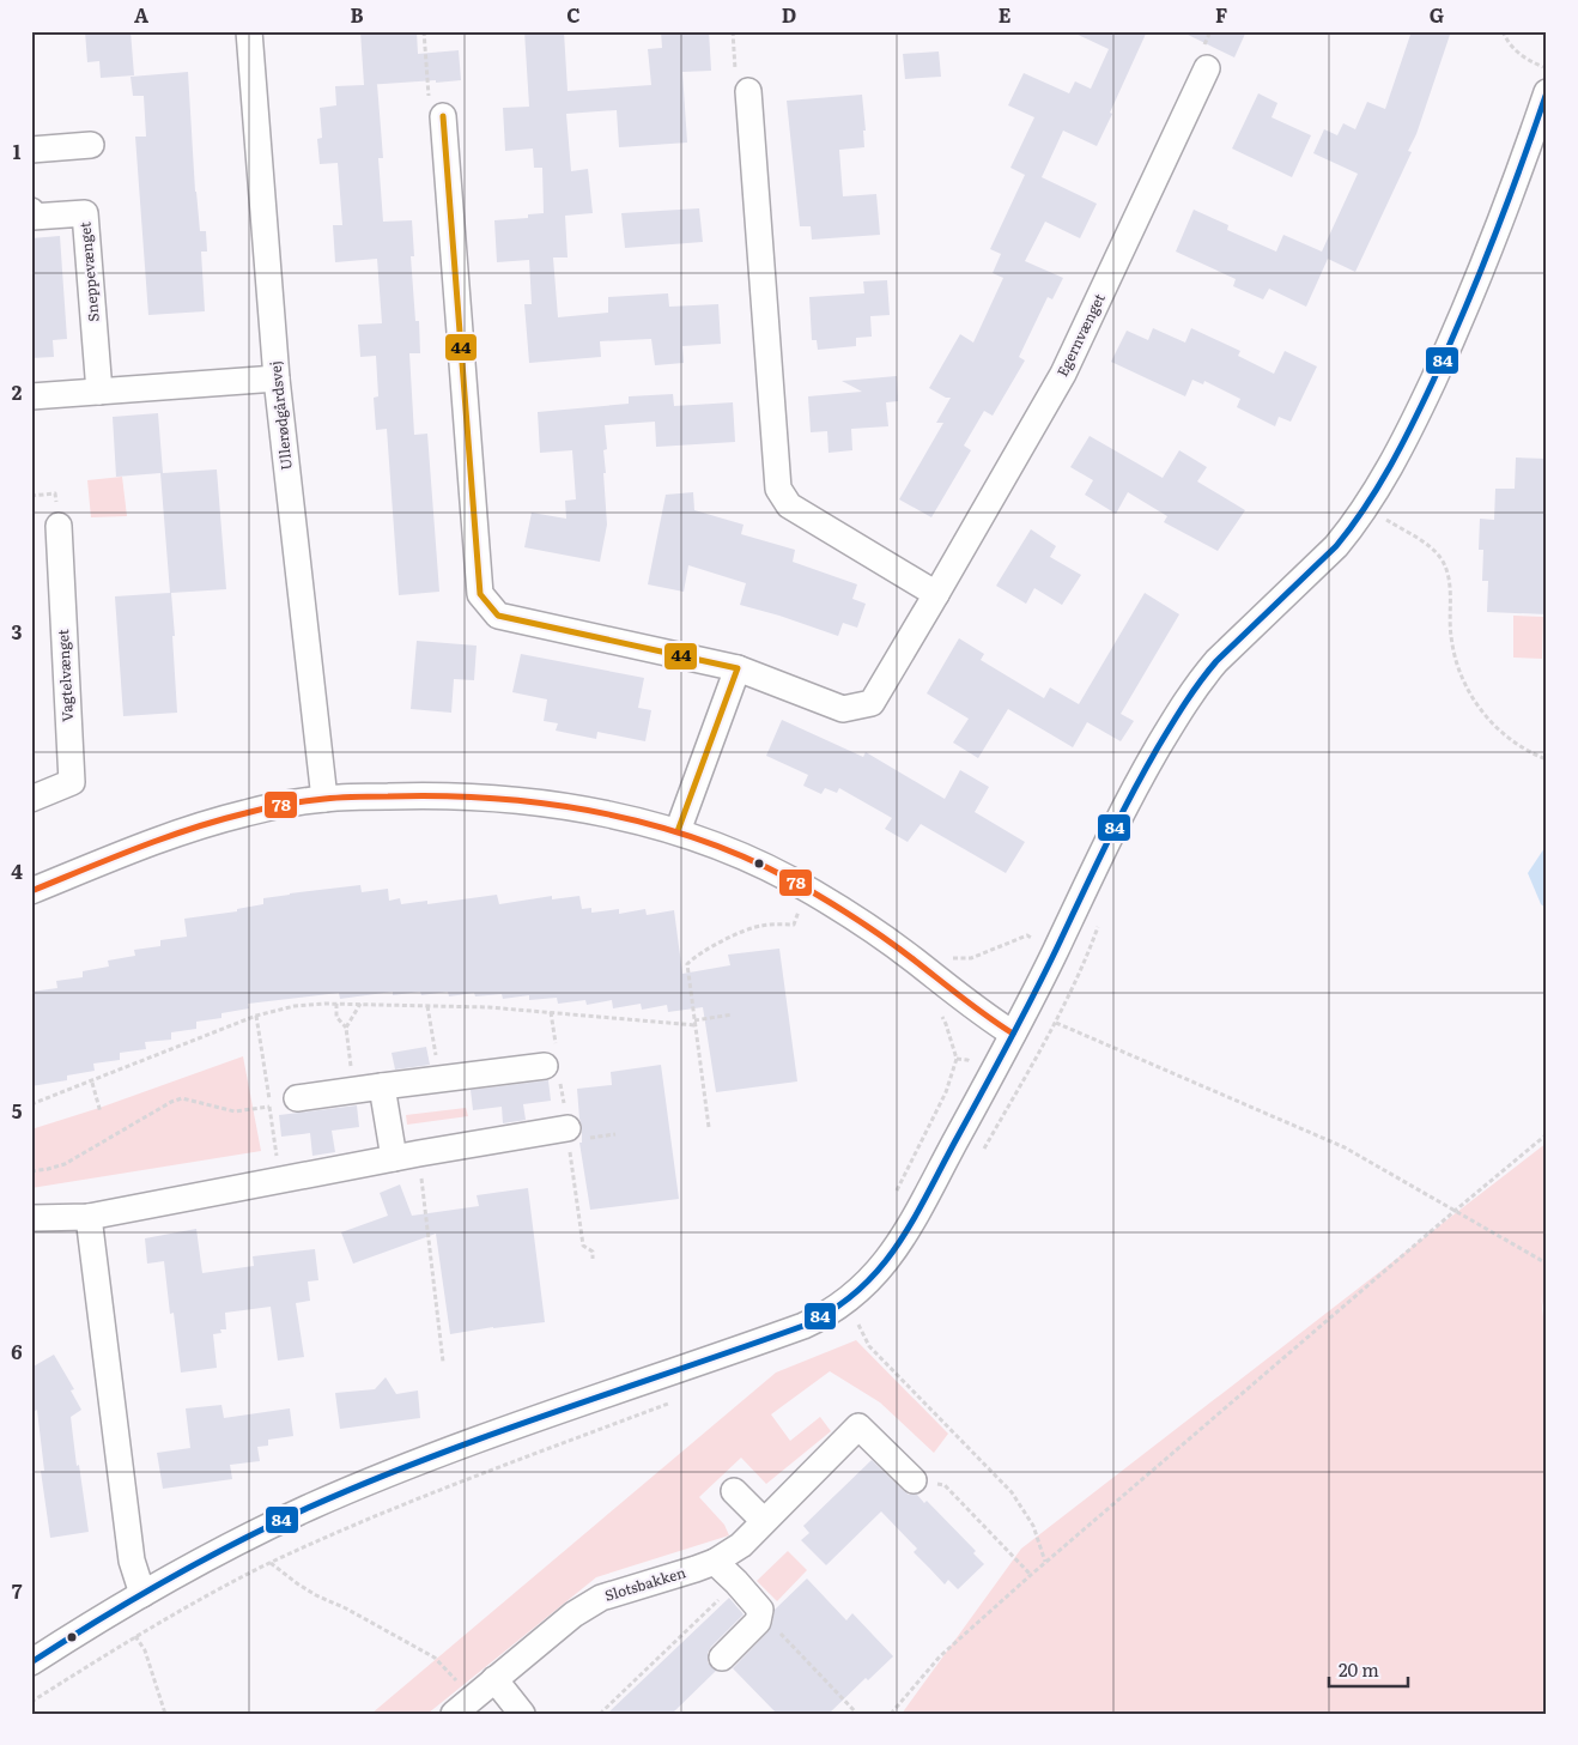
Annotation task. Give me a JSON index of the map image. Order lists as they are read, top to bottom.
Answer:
{
  "streets": {
    "street": [
      "Sneppevænget",
      "Egernvænget",
      "Ullerødgårdsvej",
      "Vagtelvænget",
      "Slotsbakken"
    ]
  },
  "lines": ["transit line 84", "transit line 44", "transit line 78"],
  "scale_bar": "20 m",
  "grid": {
    "columns": [
      "A",
      "B",
      "C",
      "D",
      "E",
      "F",
      "G"
    ],
    "rows": [
      "1",
      "2",
      "3",
      "4",
      "5",
      "6",
      "7"
    ]
  }
}
